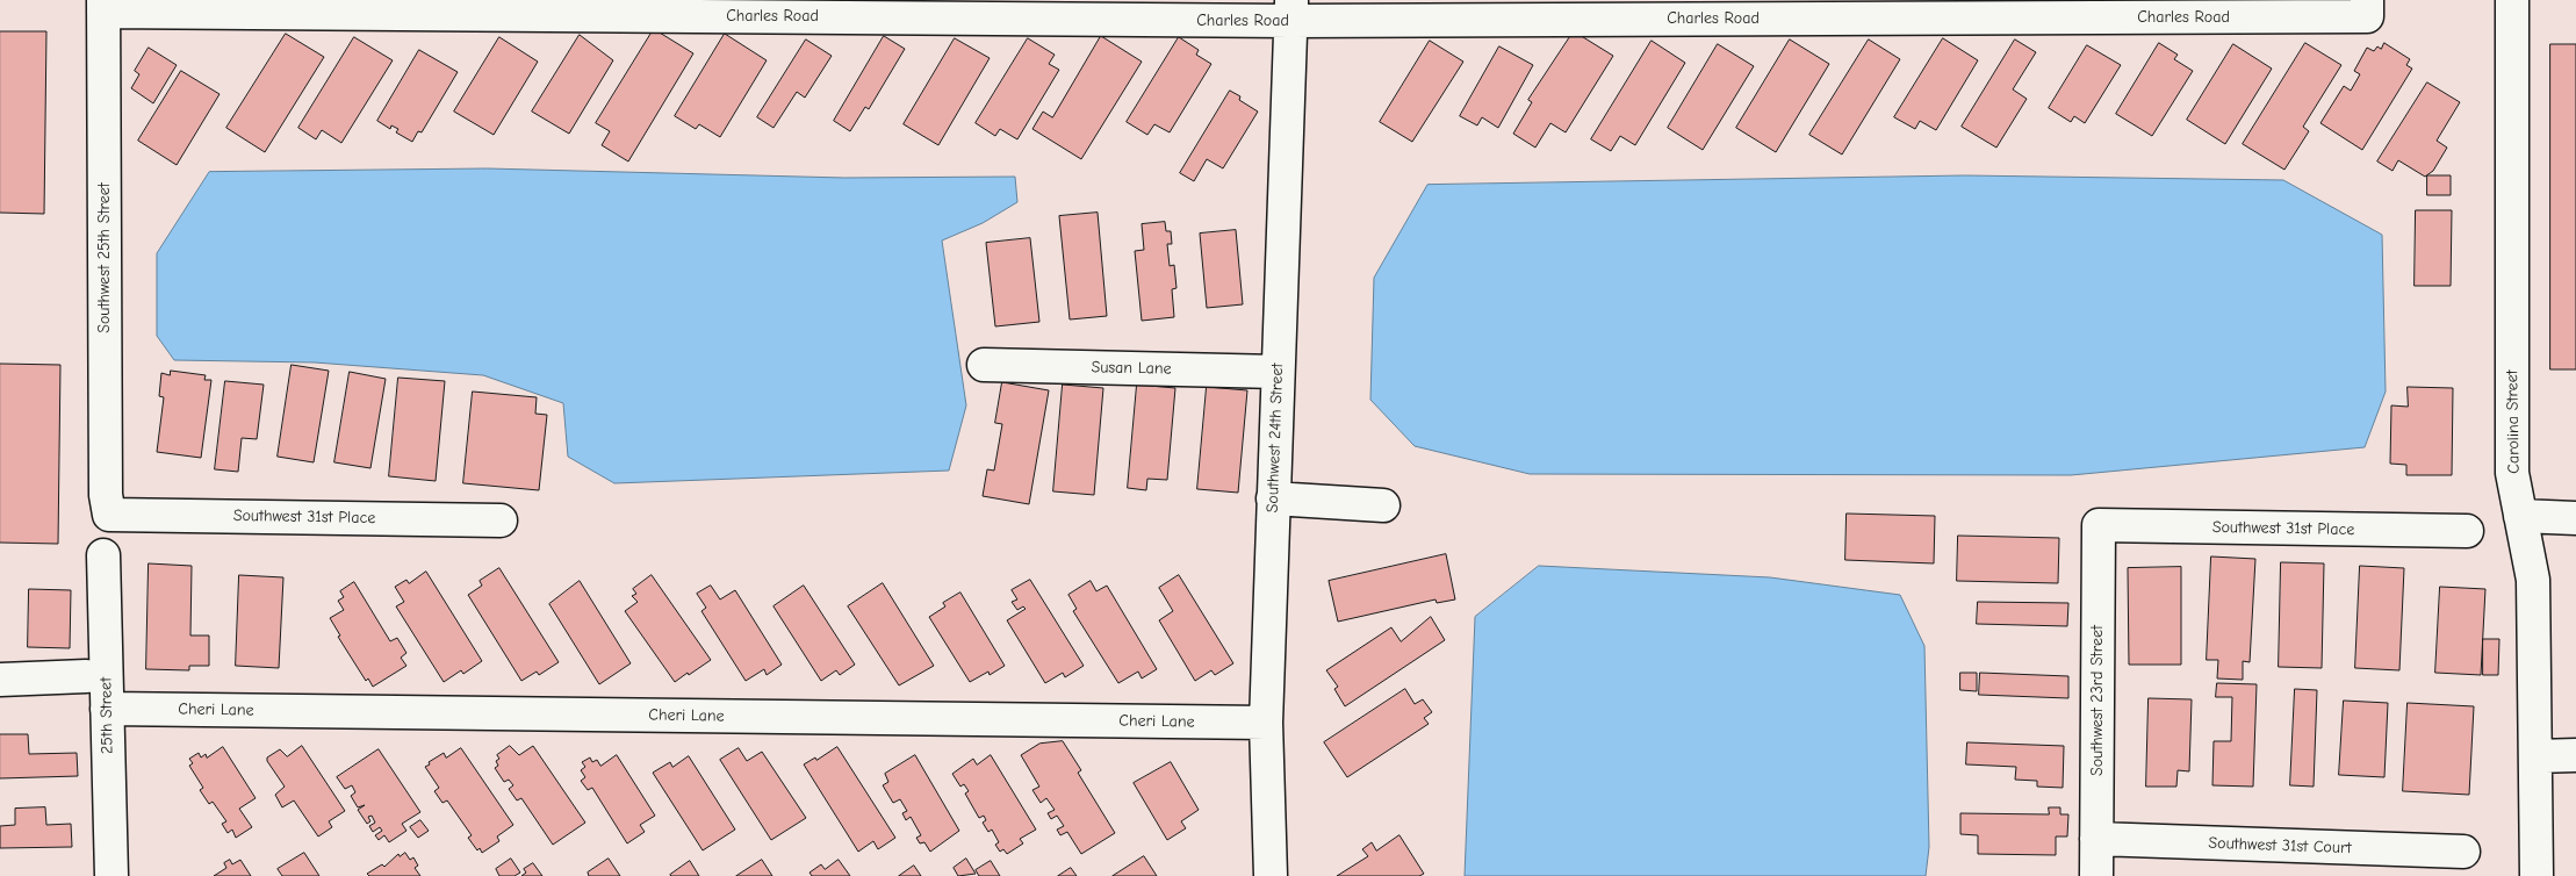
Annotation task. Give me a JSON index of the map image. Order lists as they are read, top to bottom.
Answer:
{
  "streets": {
    "street": [
      "Charles Road",
      "Southwest 25th Street",
      "Susan Lane",
      "Carolina Street",
      "Southwest 24th Street",
      "Southwest 31st Place",
      "Southwest 23rd Street",
      "Cheri Lane",
      "25th Street",
      "Southwest 31st Court"
    ]
  },
  "crossings": [
    ["Charles Road", "Southwest 25th Street"],
    ["Charles Road", "Southwest 24th Street"],
    ["Southwest 25th Street", "Southwest 31st Place"],
    ["Susan Lane", "Southwest 24th Street"],
    ["Southwest 24th Street", "Cheri Lane"],
    ["Southwest 31st Place", "Southwest 23rd Street"],
    ["Southwest 23rd Street", "Southwest 31st Court"],
    ["Cheri Lane", "25th Street"]
  ]
}
